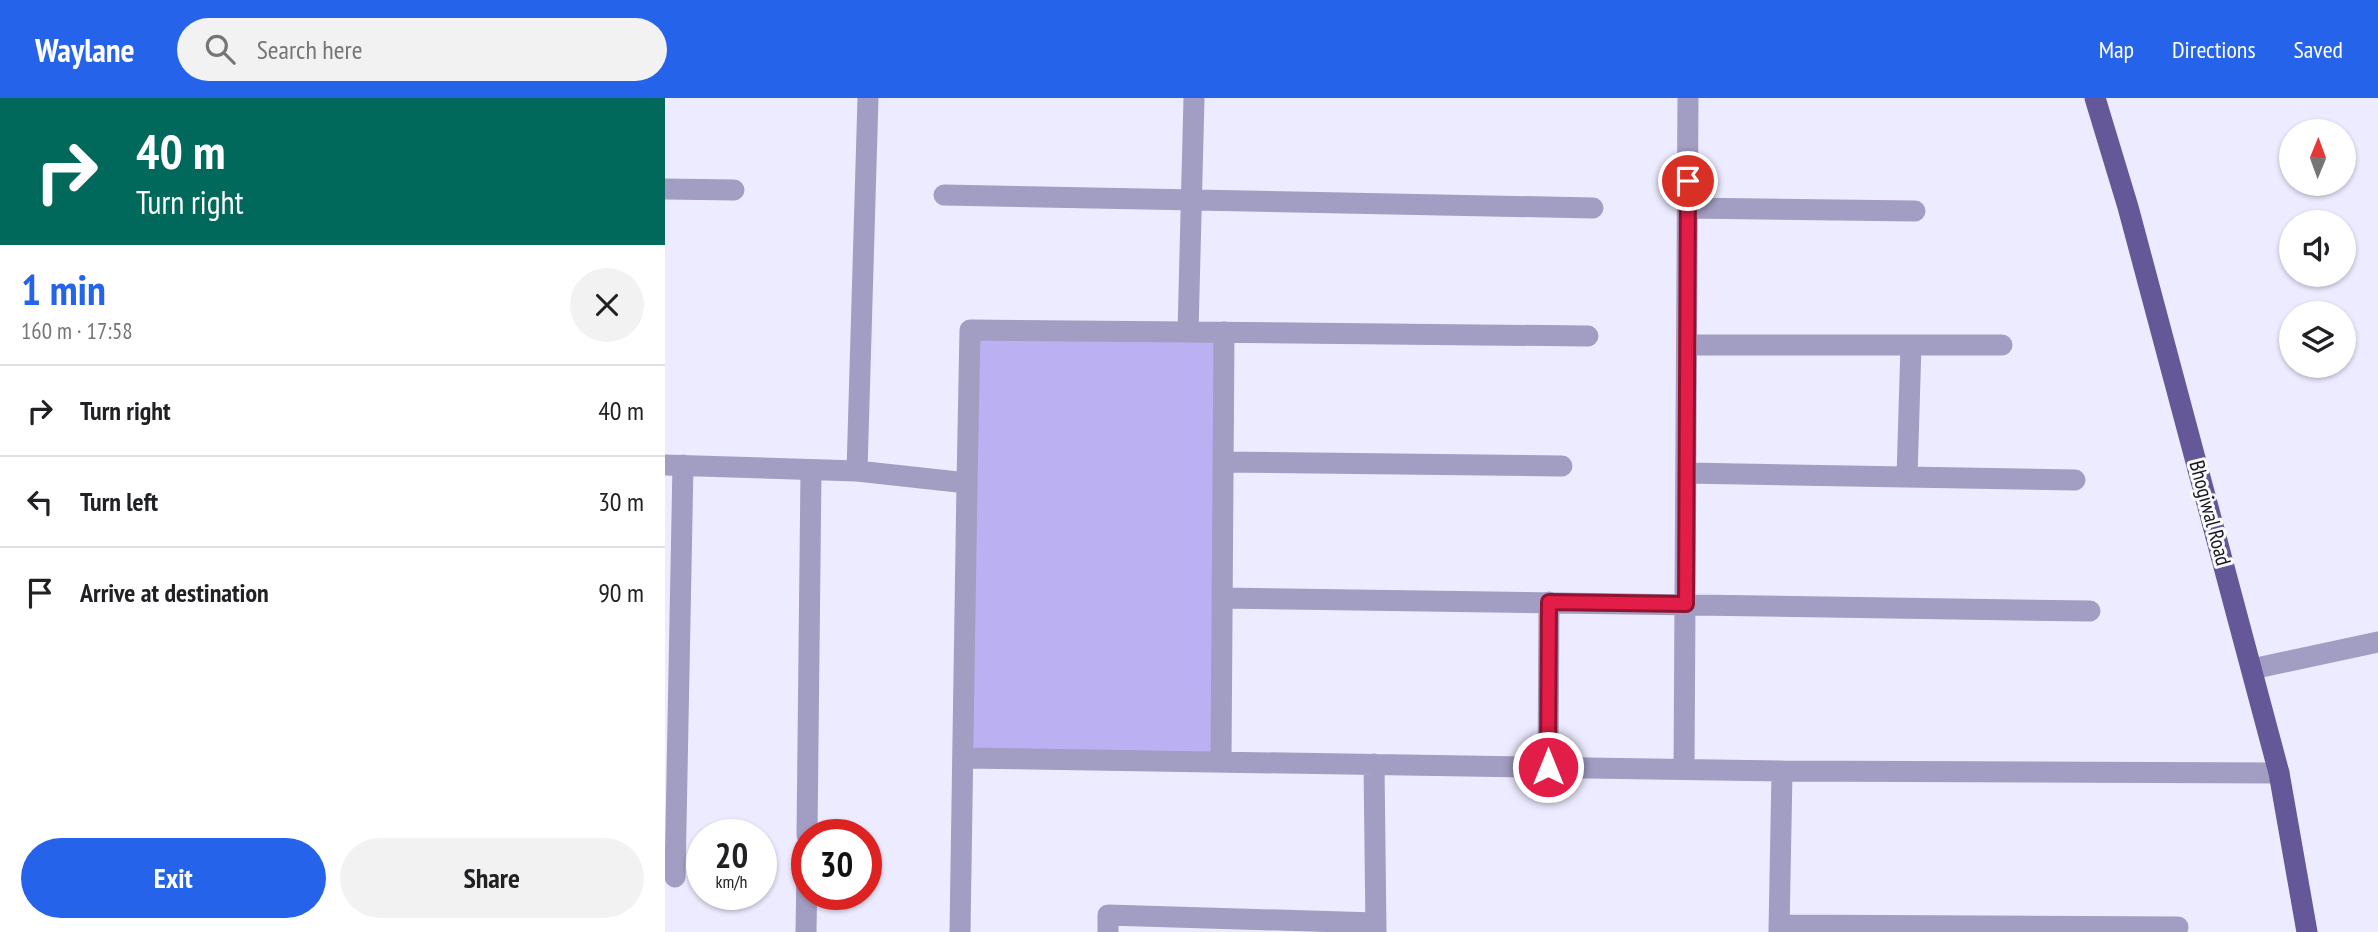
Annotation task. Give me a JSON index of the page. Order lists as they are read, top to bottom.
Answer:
{
  "streets": {
    "main road": ["Bhogiwal Road"]
  },
  "north": "top",
  "page": {
    "header": "Waylane",
    "search": "Search here",
    "nav": ["Map", "Directions", "Saved"],
    "turn": ["40 m", "Turn right"],
    "heading": ["1 min", "160 m · 17:58"],
    "list": [
      {
        "name": "Turn right",
        "value": "40 m"
      },
      {
        "name": "Turn left",
        "value": "30 m"
      },
      {
        "name": "Arrive at destination",
        "value": "90 m"
      }
    ],
    "speed": "20 km/h",
    "limit": "30",
    "buttons": ["Exit", "Share"]
  }
}
